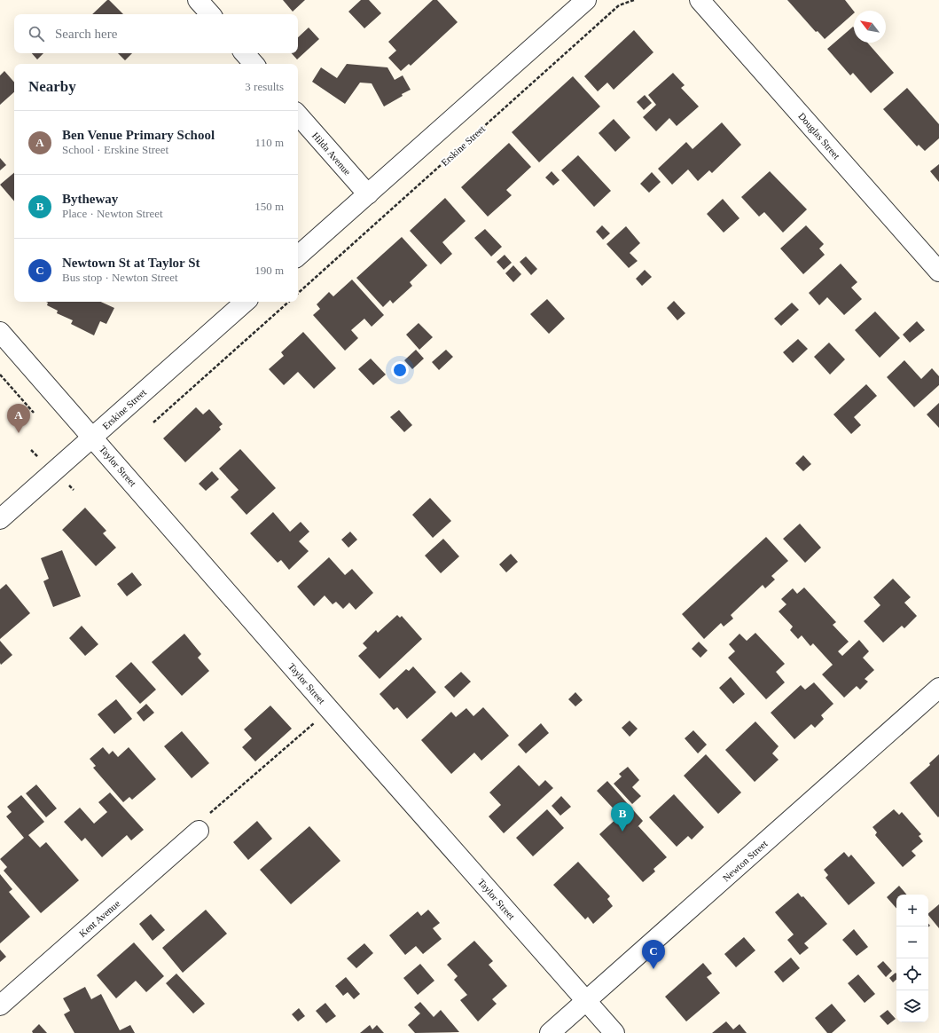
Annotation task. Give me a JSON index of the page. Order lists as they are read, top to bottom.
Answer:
{
  "streets": {
    "street": [
      "Douglas Street",
      "Erskine Street",
      "Hilda Avenue",
      "Taylor Street",
      "Newton Street",
      "Kent Avenue"
    ]
  },
  "crossings": [
    ["Erskine Street", "Taylor Street"],
    ["Taylor Street", "Newton Street"]
  ],
  "north": "top left",
  "page": {
    "search": "Search here",
    "heading": ["Nearby", "3 results"],
    "list": [
      {
        "mark": "A",
        "name": "Ben Venue Primary School",
        "note": "School · Erskine Street",
        "value": "110 m"
      },
      {
        "mark": "B",
        "name": "Bytheway",
        "note": "Place · Newton Street",
        "value": "150 m"
      },
      {
        "mark": "C",
        "name": "Newtown St at Taylor St",
        "note": "Bus stop · Newton Street",
        "value": "190 m"
      }
    ],
    "pins": ["A", "B", "C"],
    "map_buttons": ["+", "−"]
  }
}
